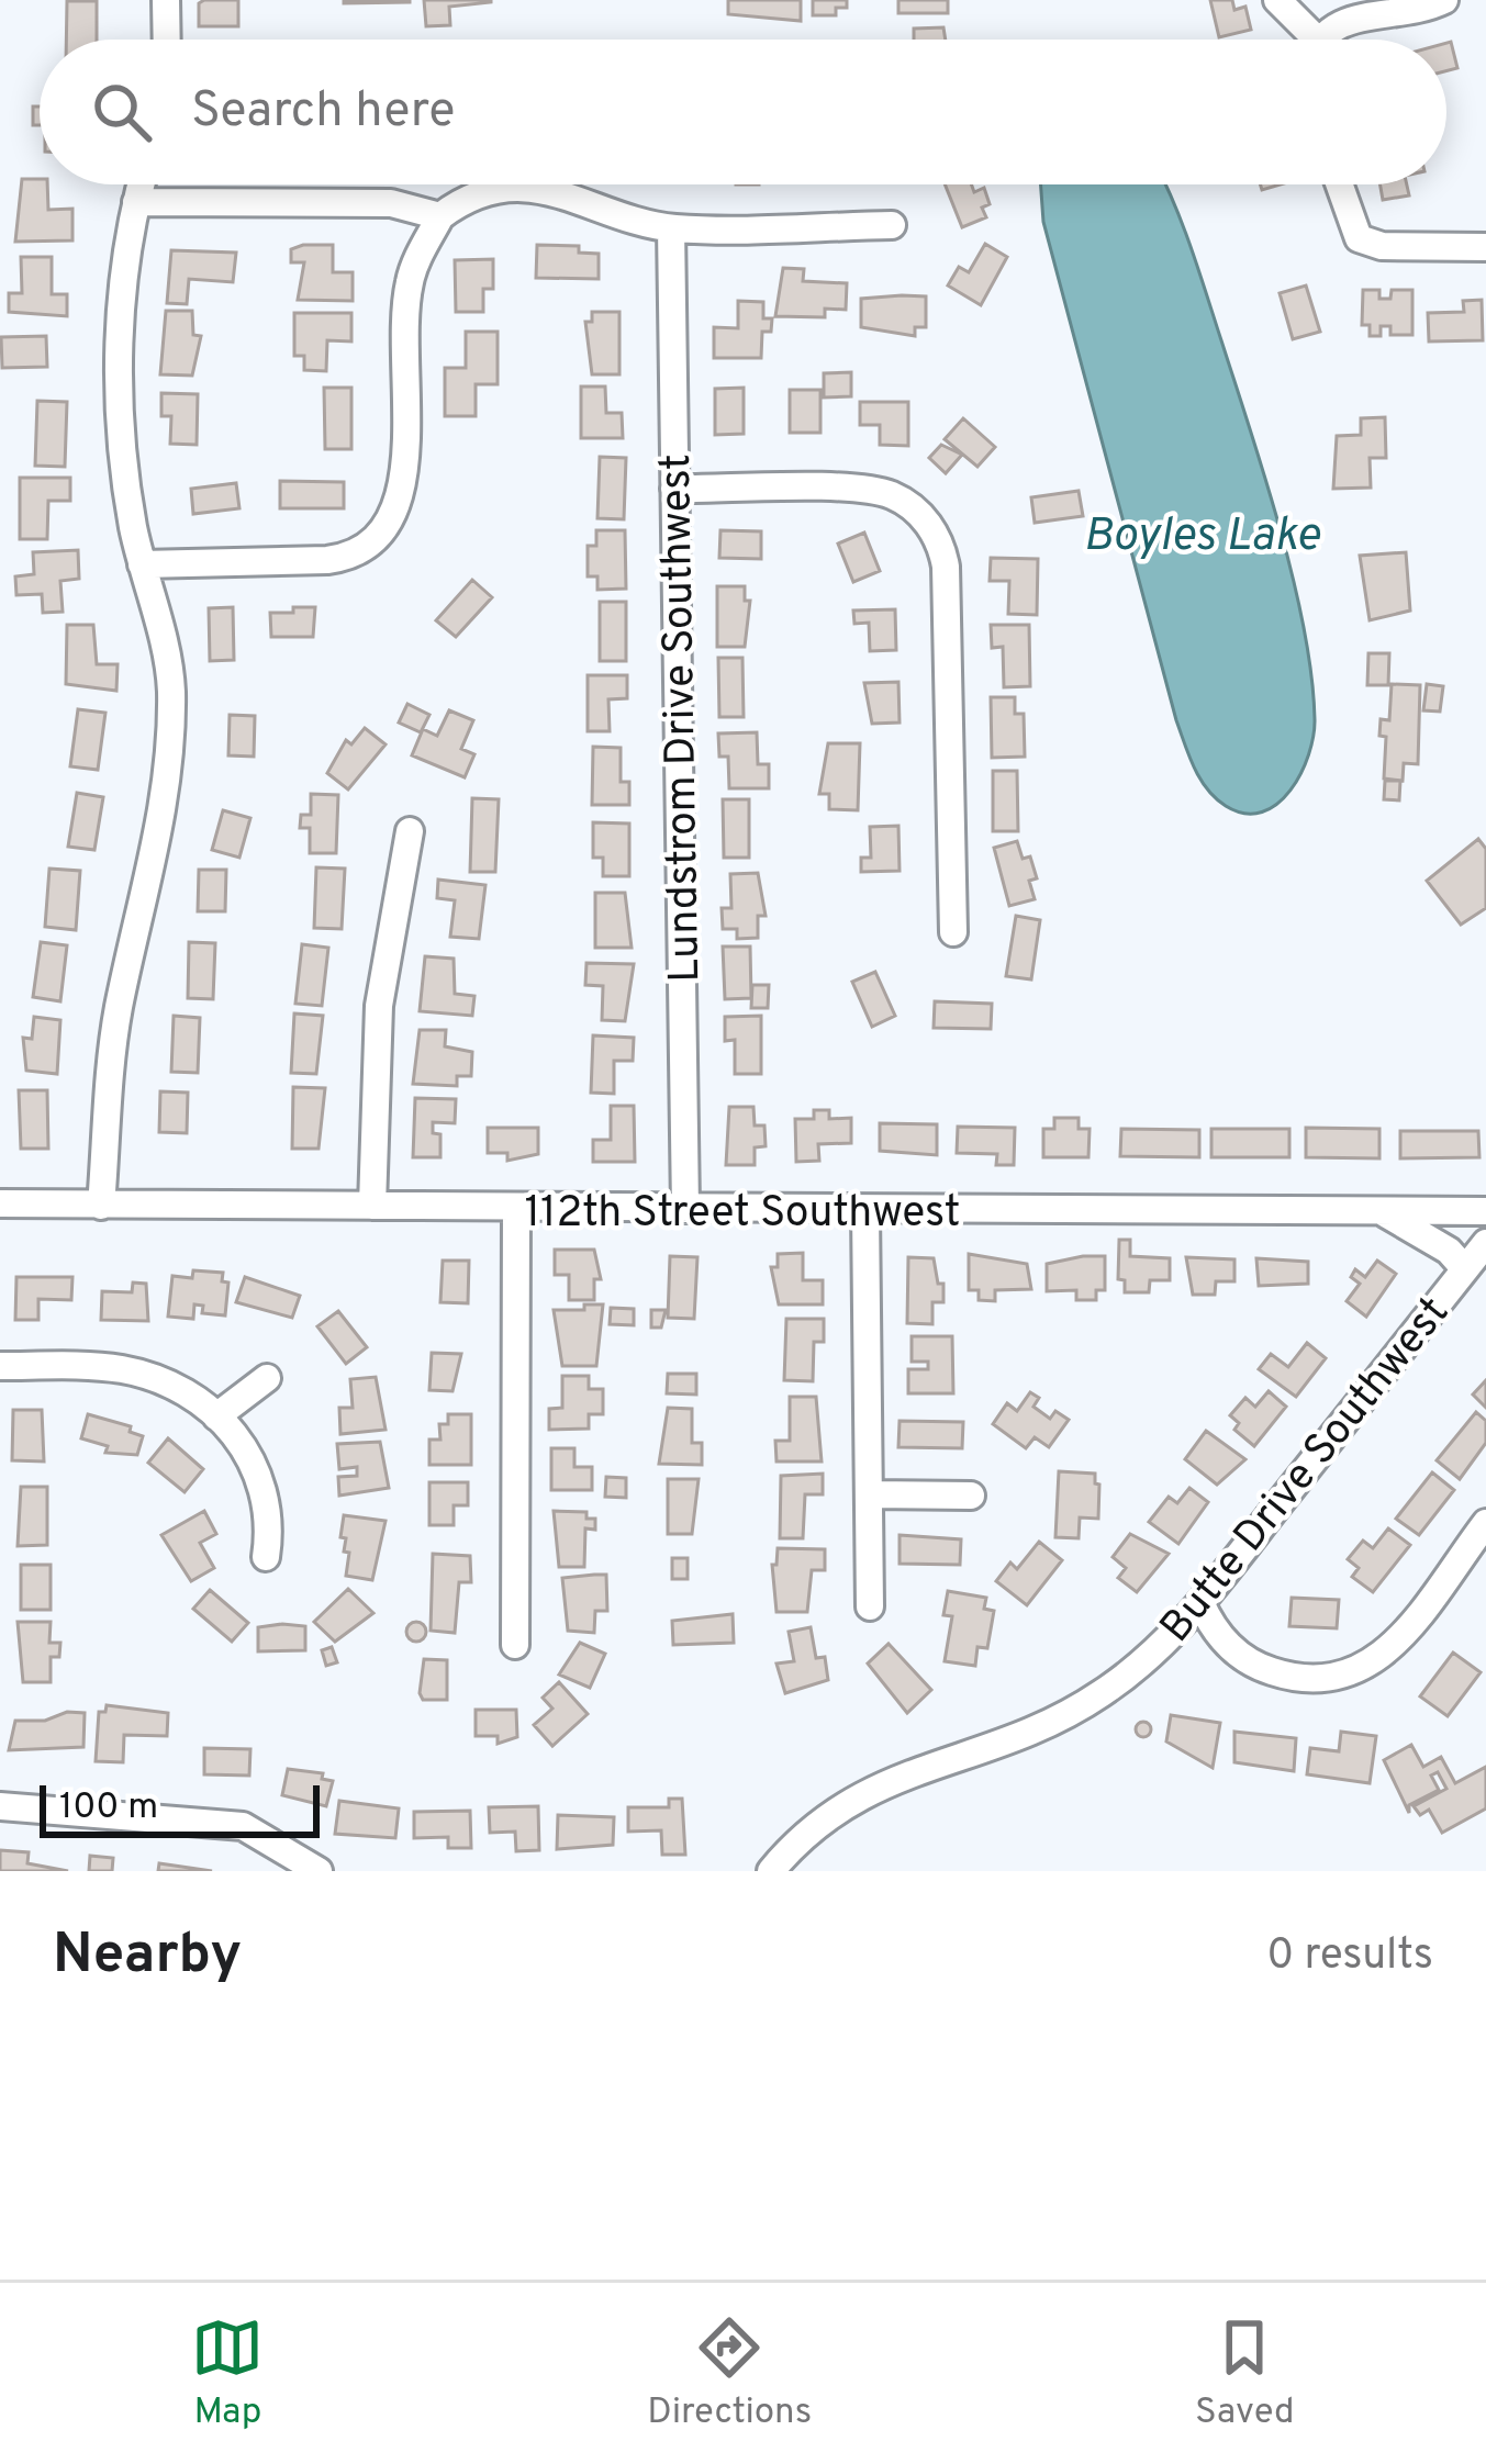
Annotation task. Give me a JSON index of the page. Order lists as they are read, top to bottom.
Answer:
{
  "streets": {
    "street": ["Lundstrom Drive Southwest", "112th Street Southwest", "Butte Drive Southwest"]
  },
  "crossings": [
    ["Lundstrom Drive Southwest", "112th Street Southwest"]
  ],
  "water": ["Boyles Lake"],
  "scale_bar": "100 m",
  "page": {
    "search": "Search here",
    "scale": "100 m",
    "heading": ["Nearby", "0 results"],
    "nav": ["Map", "Directions", "Saved"]
  }
}
